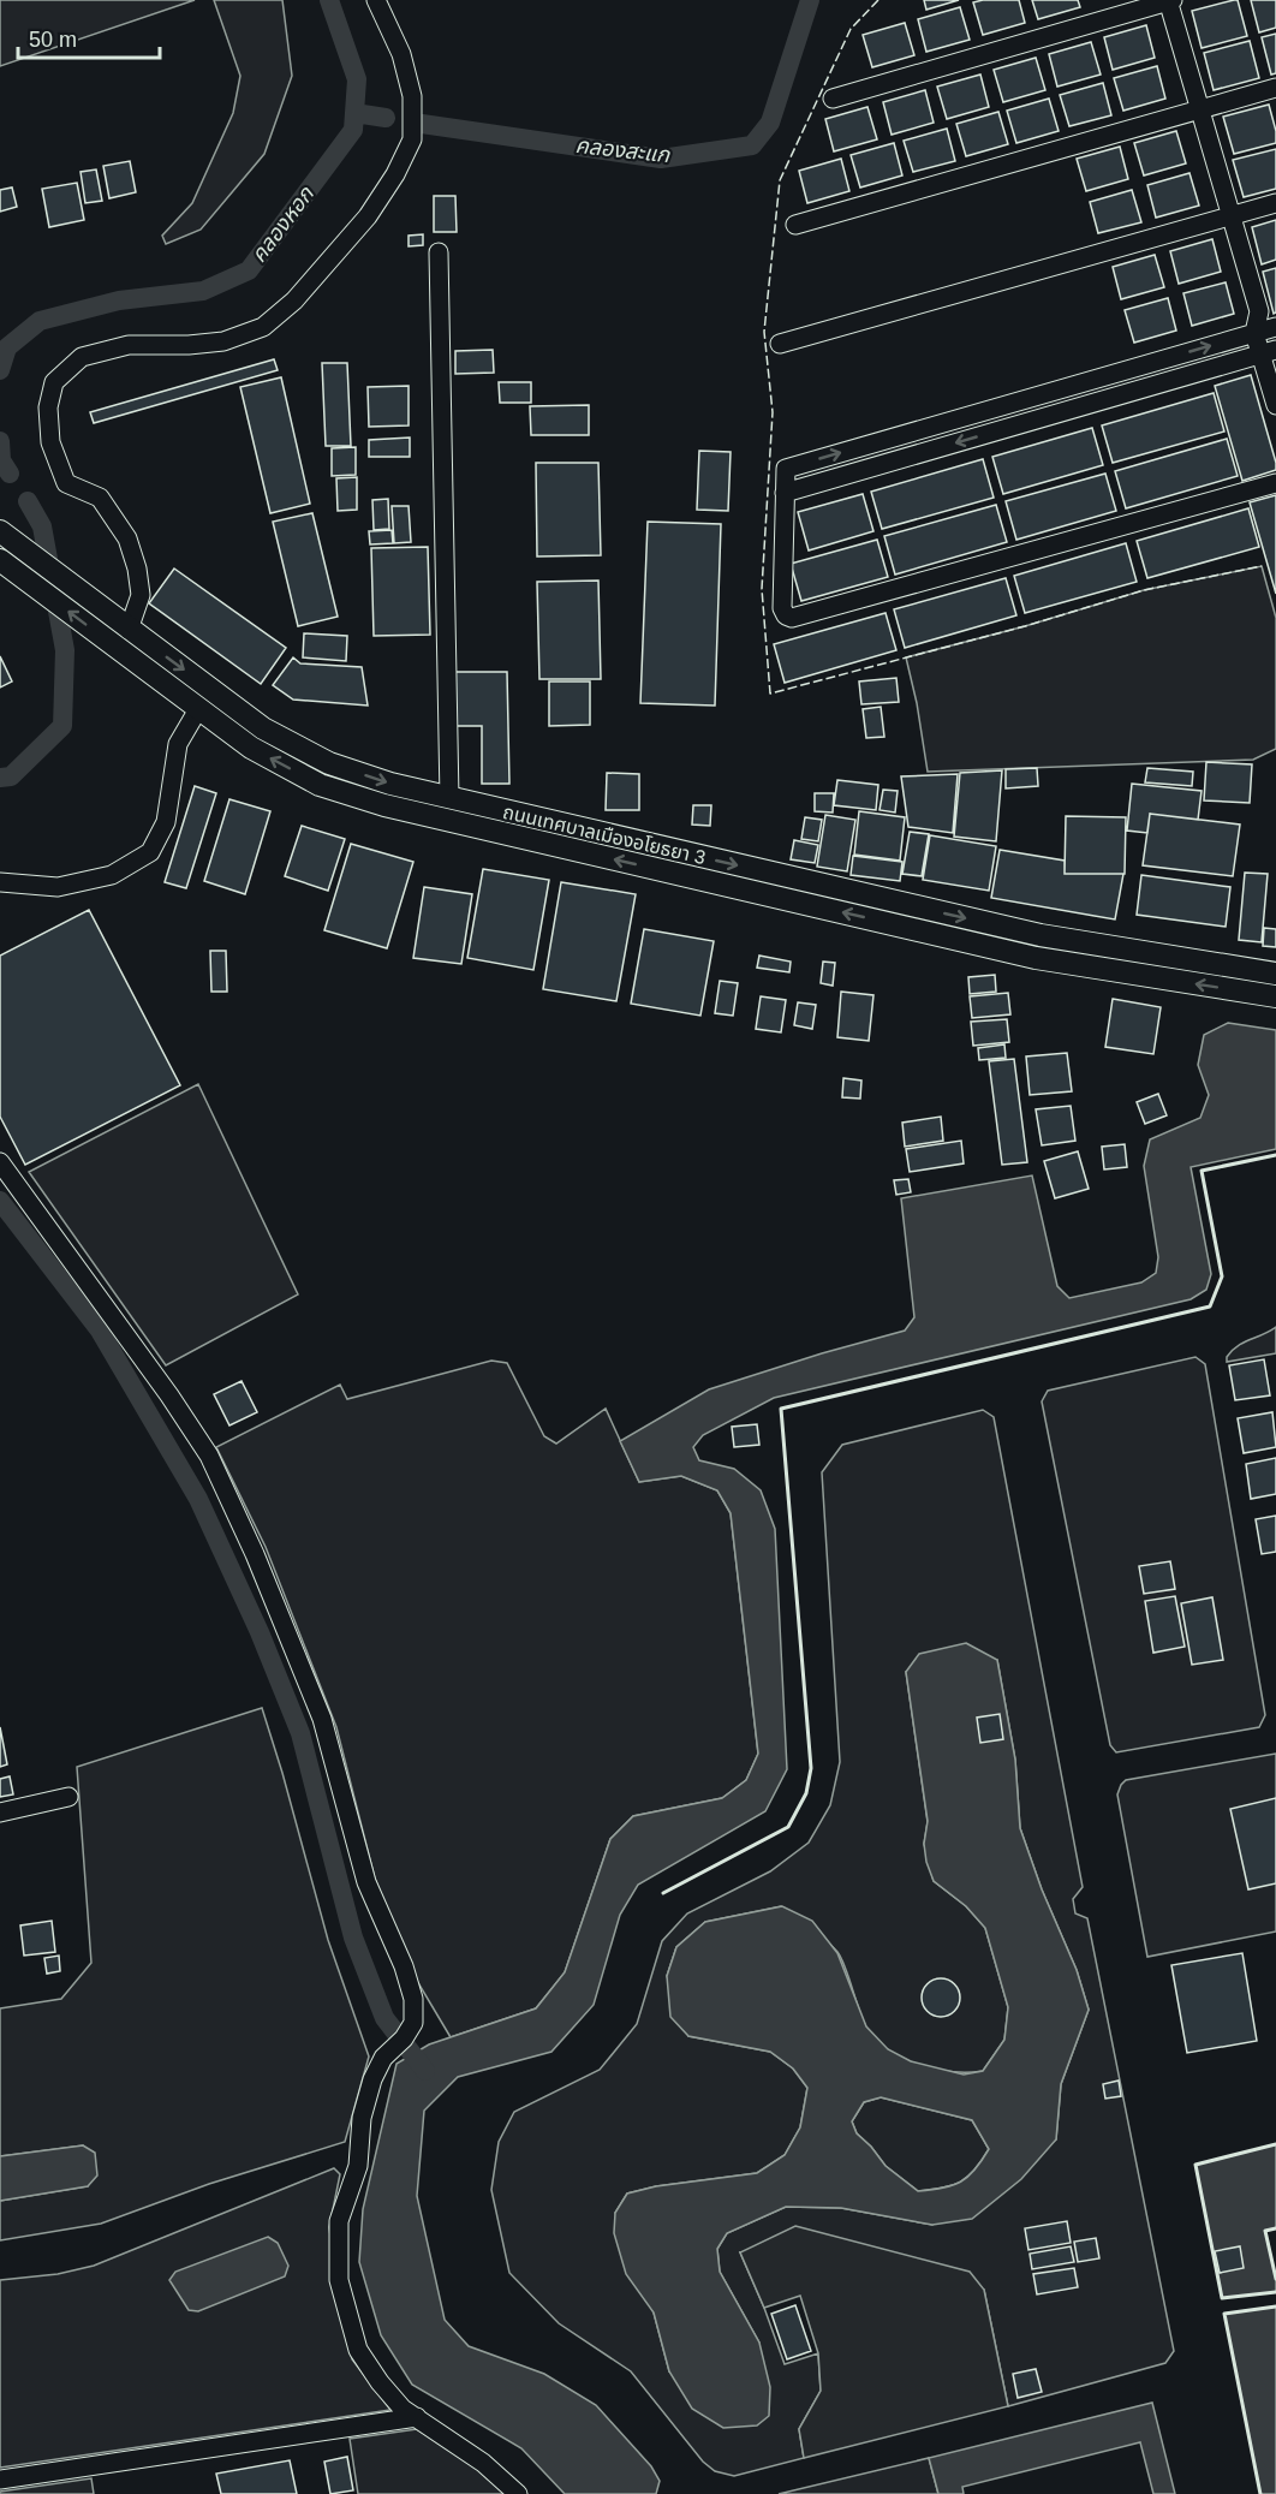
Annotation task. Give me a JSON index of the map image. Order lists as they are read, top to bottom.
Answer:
{
  "streets": {
    "street": ["ถนนเทศบาลเมืองอโยธยา 3"]
  },
  "water": ["คลองสะแก", "คลองหอก"],
  "scale_bar": "50 m"
}
